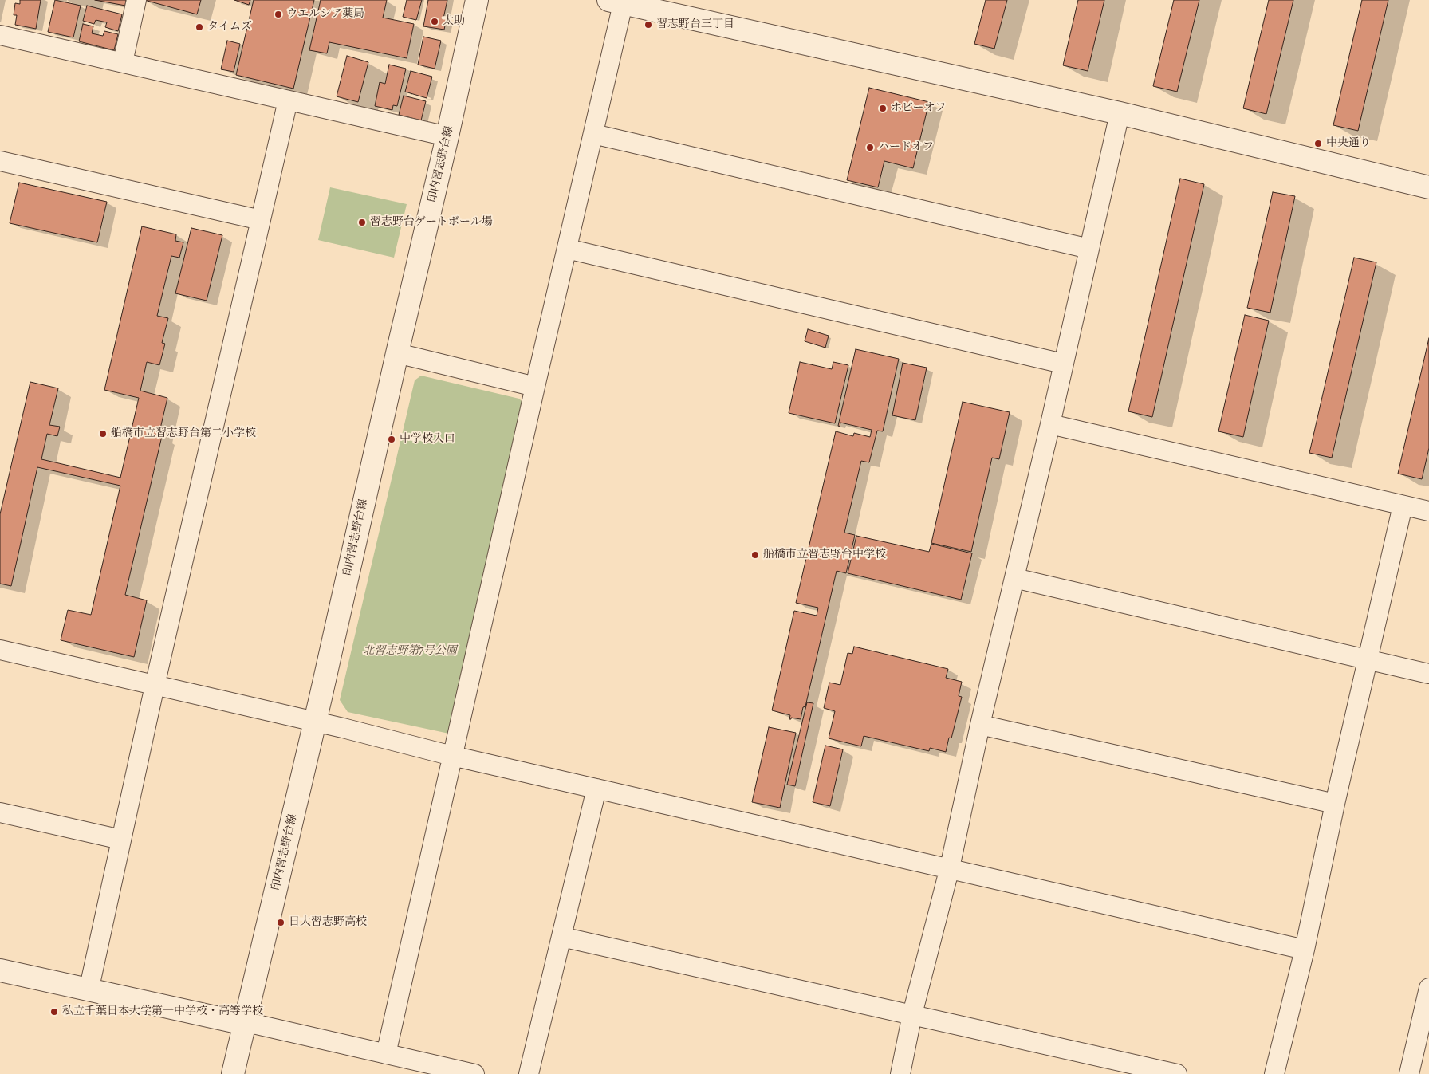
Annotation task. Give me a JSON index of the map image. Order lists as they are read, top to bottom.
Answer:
{
  "streets": {
    "street": ["印内習志野台線"]
  },
  "parks": ["北習志野第7号公園"],
  "places": [
    "ウエルシア薬局",
    "太助",
    "習志野台三丁目",
    "タイムズ",
    "ホビーオフ",
    "中央通り",
    "ハードオフ",
    "習志野台ゲートボール場",
    "船橋市立習志野台第二小学校",
    "中学校入口",
    "船橋市立習志野台中学校",
    "日大習志野高校",
    "私立千葉日本大学第一中学校・高等学校"
  ]
}
